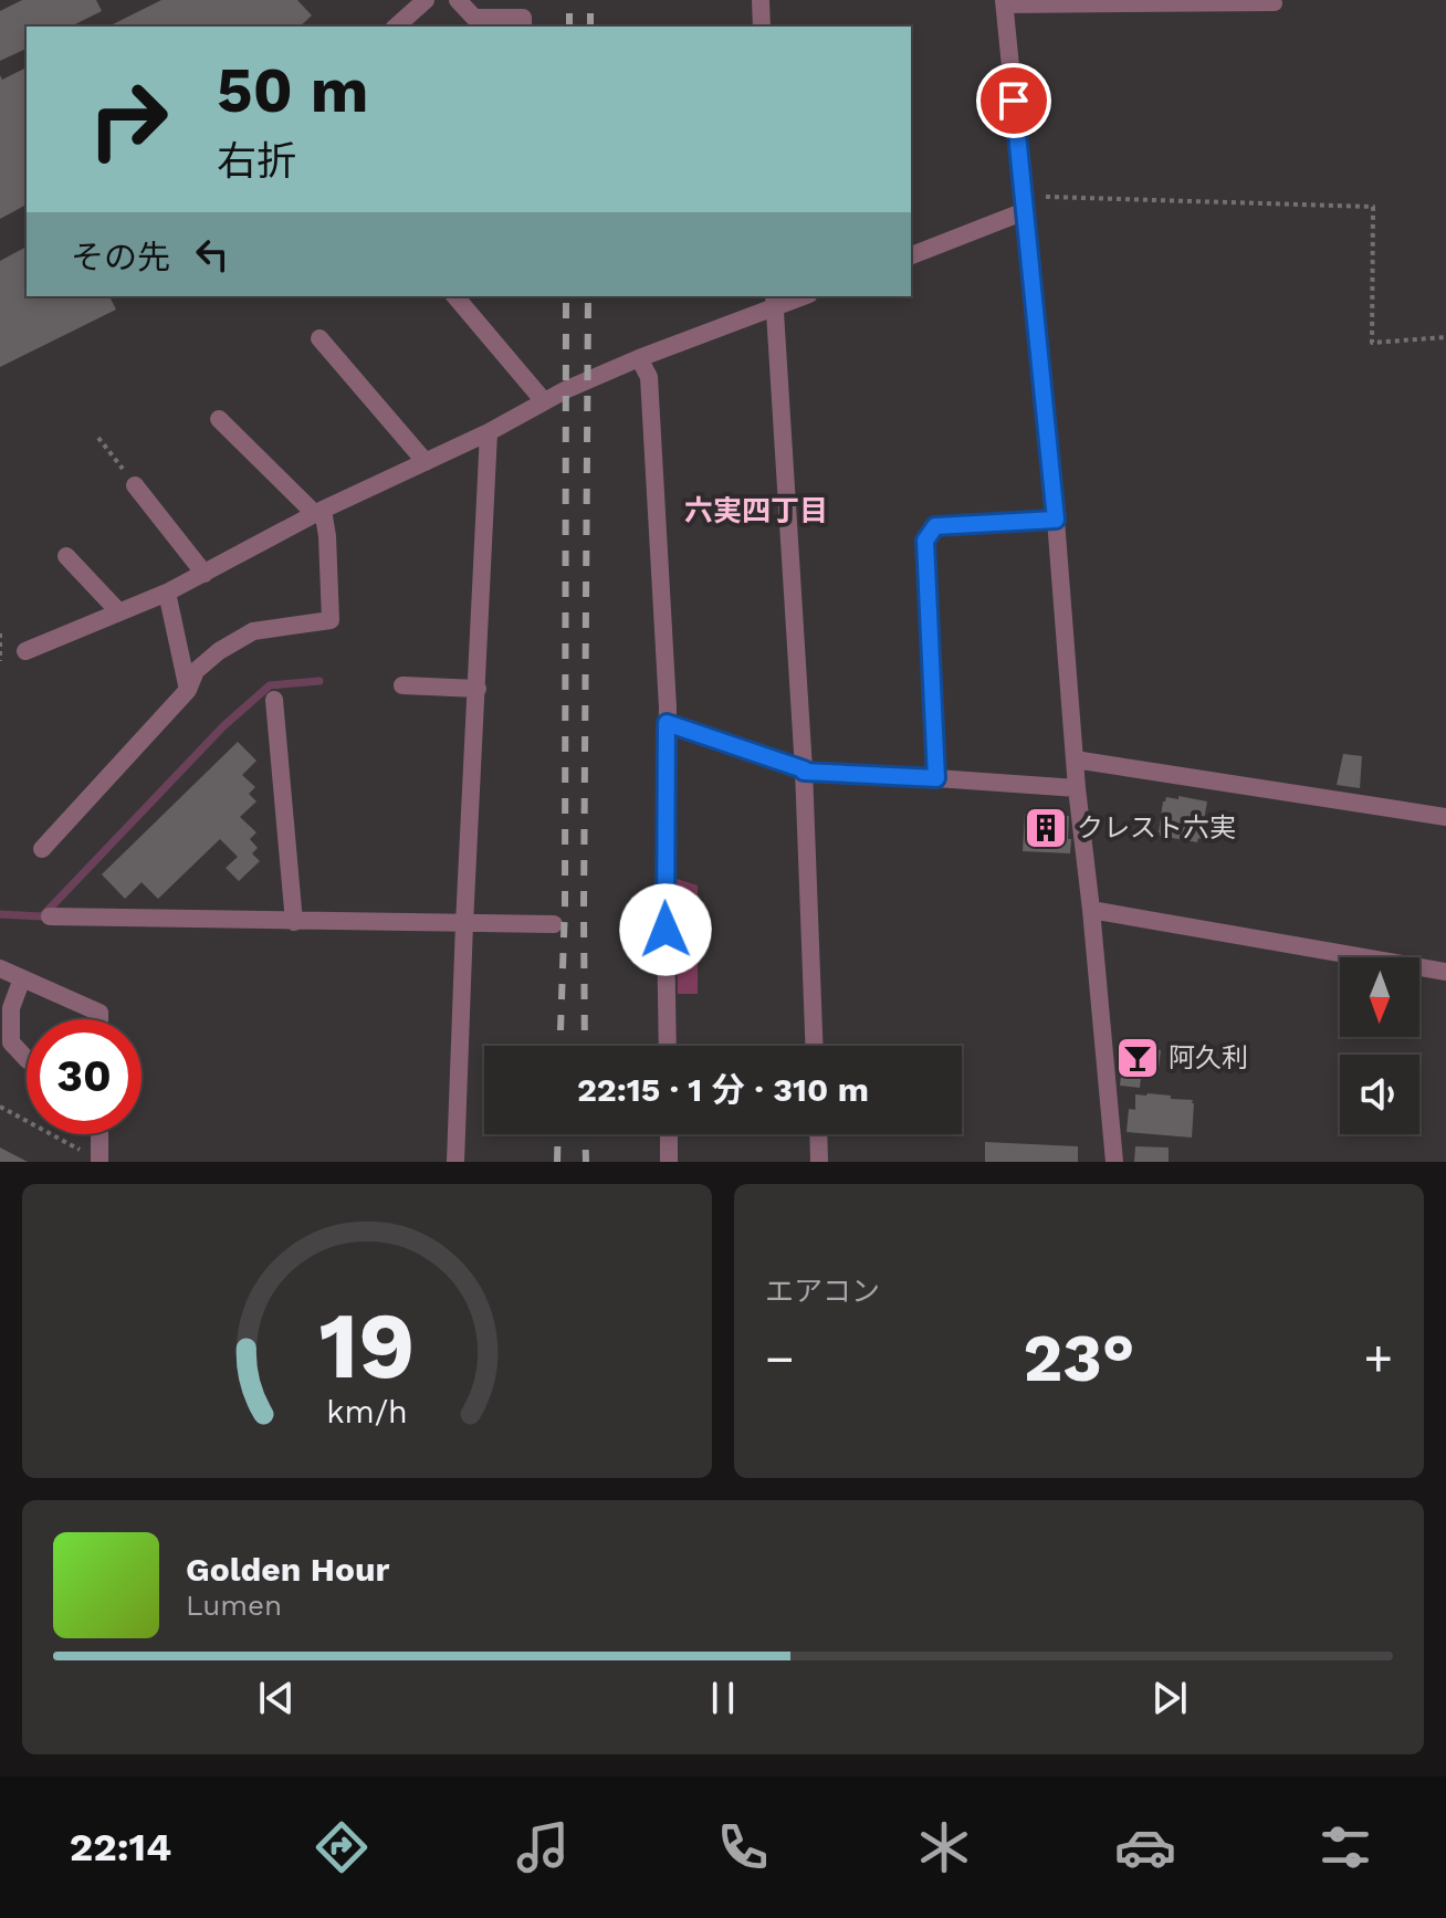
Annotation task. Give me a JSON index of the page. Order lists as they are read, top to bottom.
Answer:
{
  "districts": ["六実四丁目"],
  "places": {
    "building": ["クレスト六実"],
    "bar": ["阿久利"]
  },
  "north": "bottom",
  "page": {
    "turn": ["50 m", "右折"],
    "then": "その先",
    "limit": "30",
    "trip": "22:15 · 1 分 · 310 m",
    "tile": "エアコン",
    "heat": ["−", "23°", "+"],
    "song": ["Golden Hour", "Lumen"],
    "tabs": "22:14",
    "gauge": ["19", "km/h"]
  }
}
